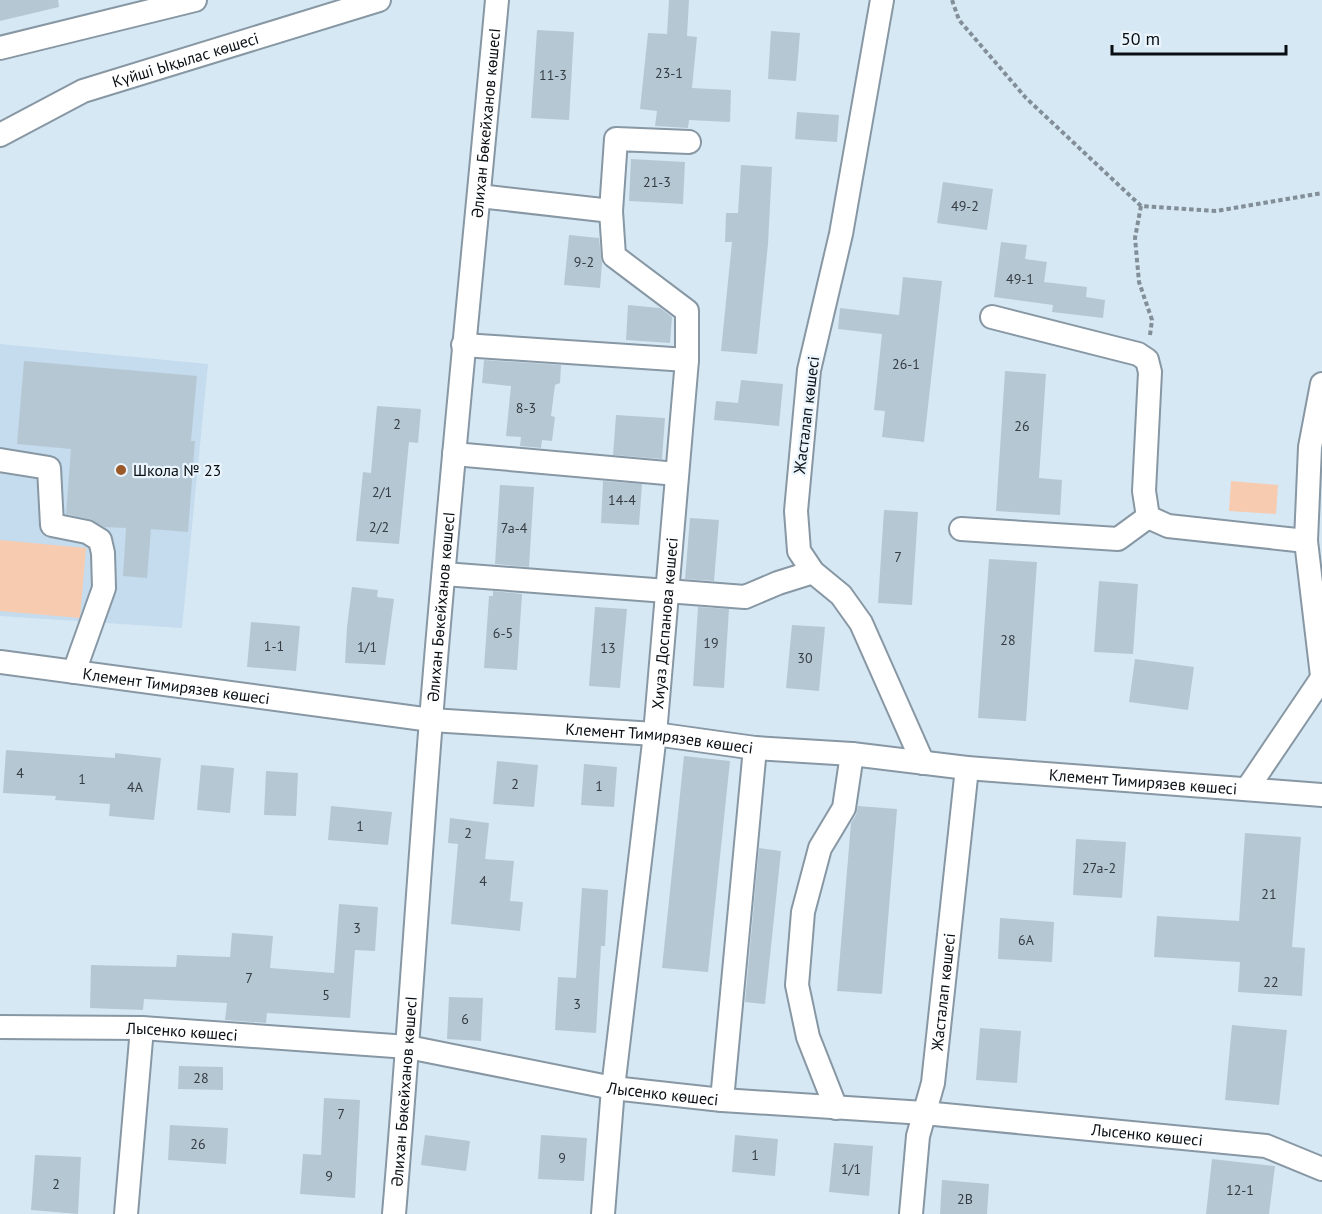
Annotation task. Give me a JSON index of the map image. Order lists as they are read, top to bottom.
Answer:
{
  "streets": {
    "street": [
      "Күйші Ықылас көшесі",
      "Әлихан Бөкейханов көшесI",
      "Жасталап көшесі",
      "Хиуаз Доспанова көшесі",
      "Клемент Тимирязев көшесі",
      "Лысенко көшесі"
    ]
  },
  "crossings": [
    ["Әлихан Бөкейханов көшесI", "Клемент Тимирязев көшесі"],
    ["Әлихан Бөкейханов көшесI", "Лысенко көшесі"],
    ["Жасталап көшесі", "Клемент Тимирязев көшесі"],
    ["Жасталап көшесі", "Лысенко көшесі"],
    ["Хиуаз Доспанова көшесі", "Клемент Тимирязев көшесі"],
    ["Хиуаз Доспанова көшесі", "Лысенко көшесі"]
  ],
  "places": ["Школа № 23"],
  "house_numbers": [
    "23-1",
    "11-3",
    "21-3",
    "49-2",
    "9-2",
    "49-1",
    "26-1",
    "8-3",
    "2",
    "26",
    "2/1",
    "14-4",
    "2/2",
    "7a-4",
    "7",
    "6-5",
    "28",
    "19",
    "1-1",
    "1/1",
    "13",
    "30",
    "4",
    "1",
    "2",
    "1",
    "4А",
    "1",
    "2",
    "27a-2",
    "4",
    "21",
    "3",
    "6А",
    "7",
    "22",
    "5",
    "3",
    "6",
    "28",
    "7",
    "26",
    "1",
    "9",
    "1/1",
    "9",
    "2",
    "12-1",
    "2В"
  ],
  "scale_bar": "50 m"
}
